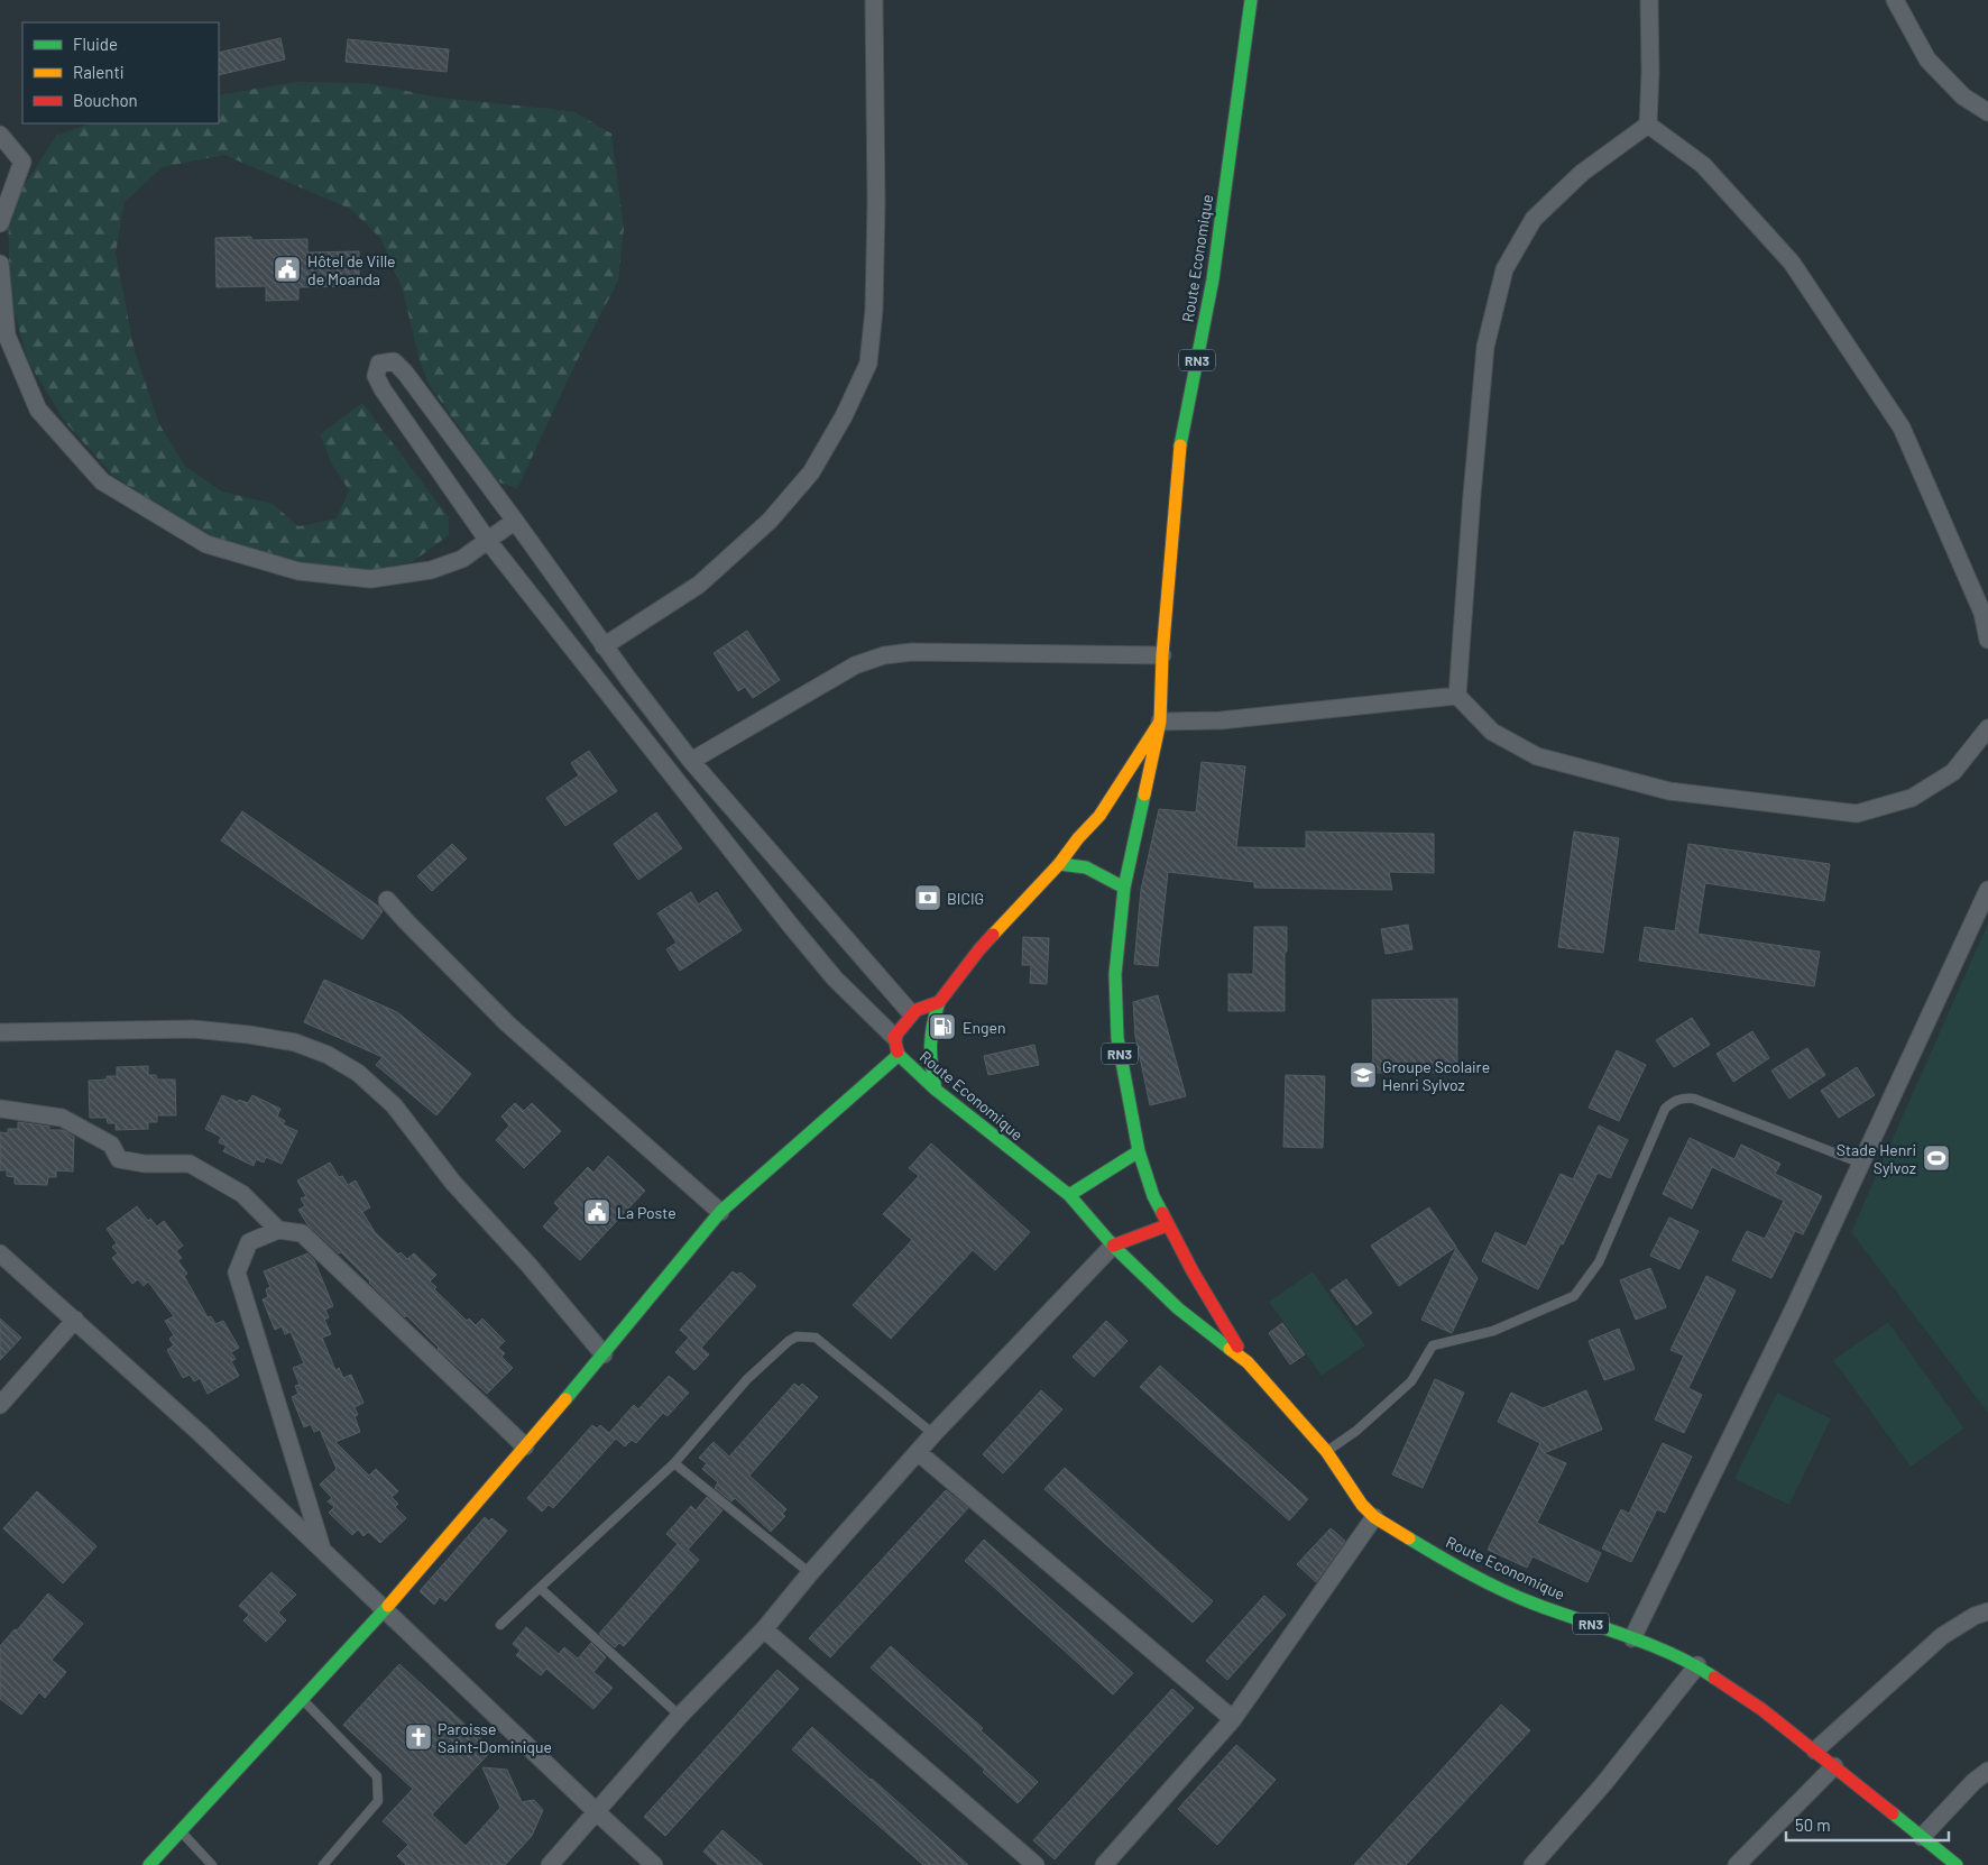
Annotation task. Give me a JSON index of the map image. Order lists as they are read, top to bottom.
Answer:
{
  "streets": {
    "main road": ["Route Economique", "RN3"]
  },
  "places": {
    "public building": ["Hôtel de Ville de Moanda", "La Poste"],
    "bank": ["BICIG"],
    "fuel station": ["Engen"],
    "school or university": ["Groupe Scolaire Henri Sylvoz"],
    "sports": ["Stade Henri Sylvoz"],
    "church": ["Paroisse Saint-Dominique"]
  },
  "legend": ["Fluide", "Ralenti", "Bouchon"],
  "scale_bar": "50 m"
}
